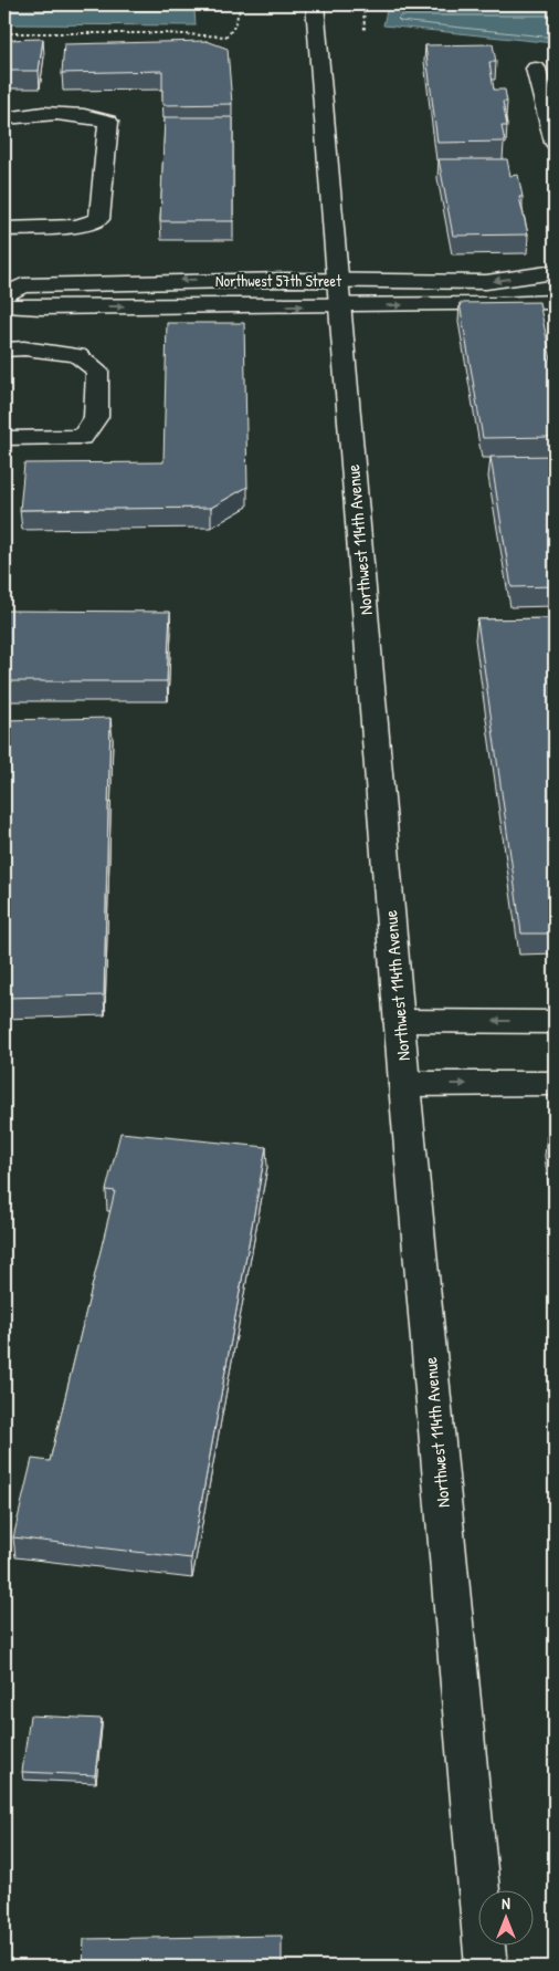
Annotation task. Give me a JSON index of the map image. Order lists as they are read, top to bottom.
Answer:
{
  "streets": {
    "street": ["Northwest 57th Street", "Northwest 114th Avenue"]
  },
  "crossings": [
    ["Northwest 57th Street", "Northwest 114th Avenue"]
  ],
  "north": "top"
}
